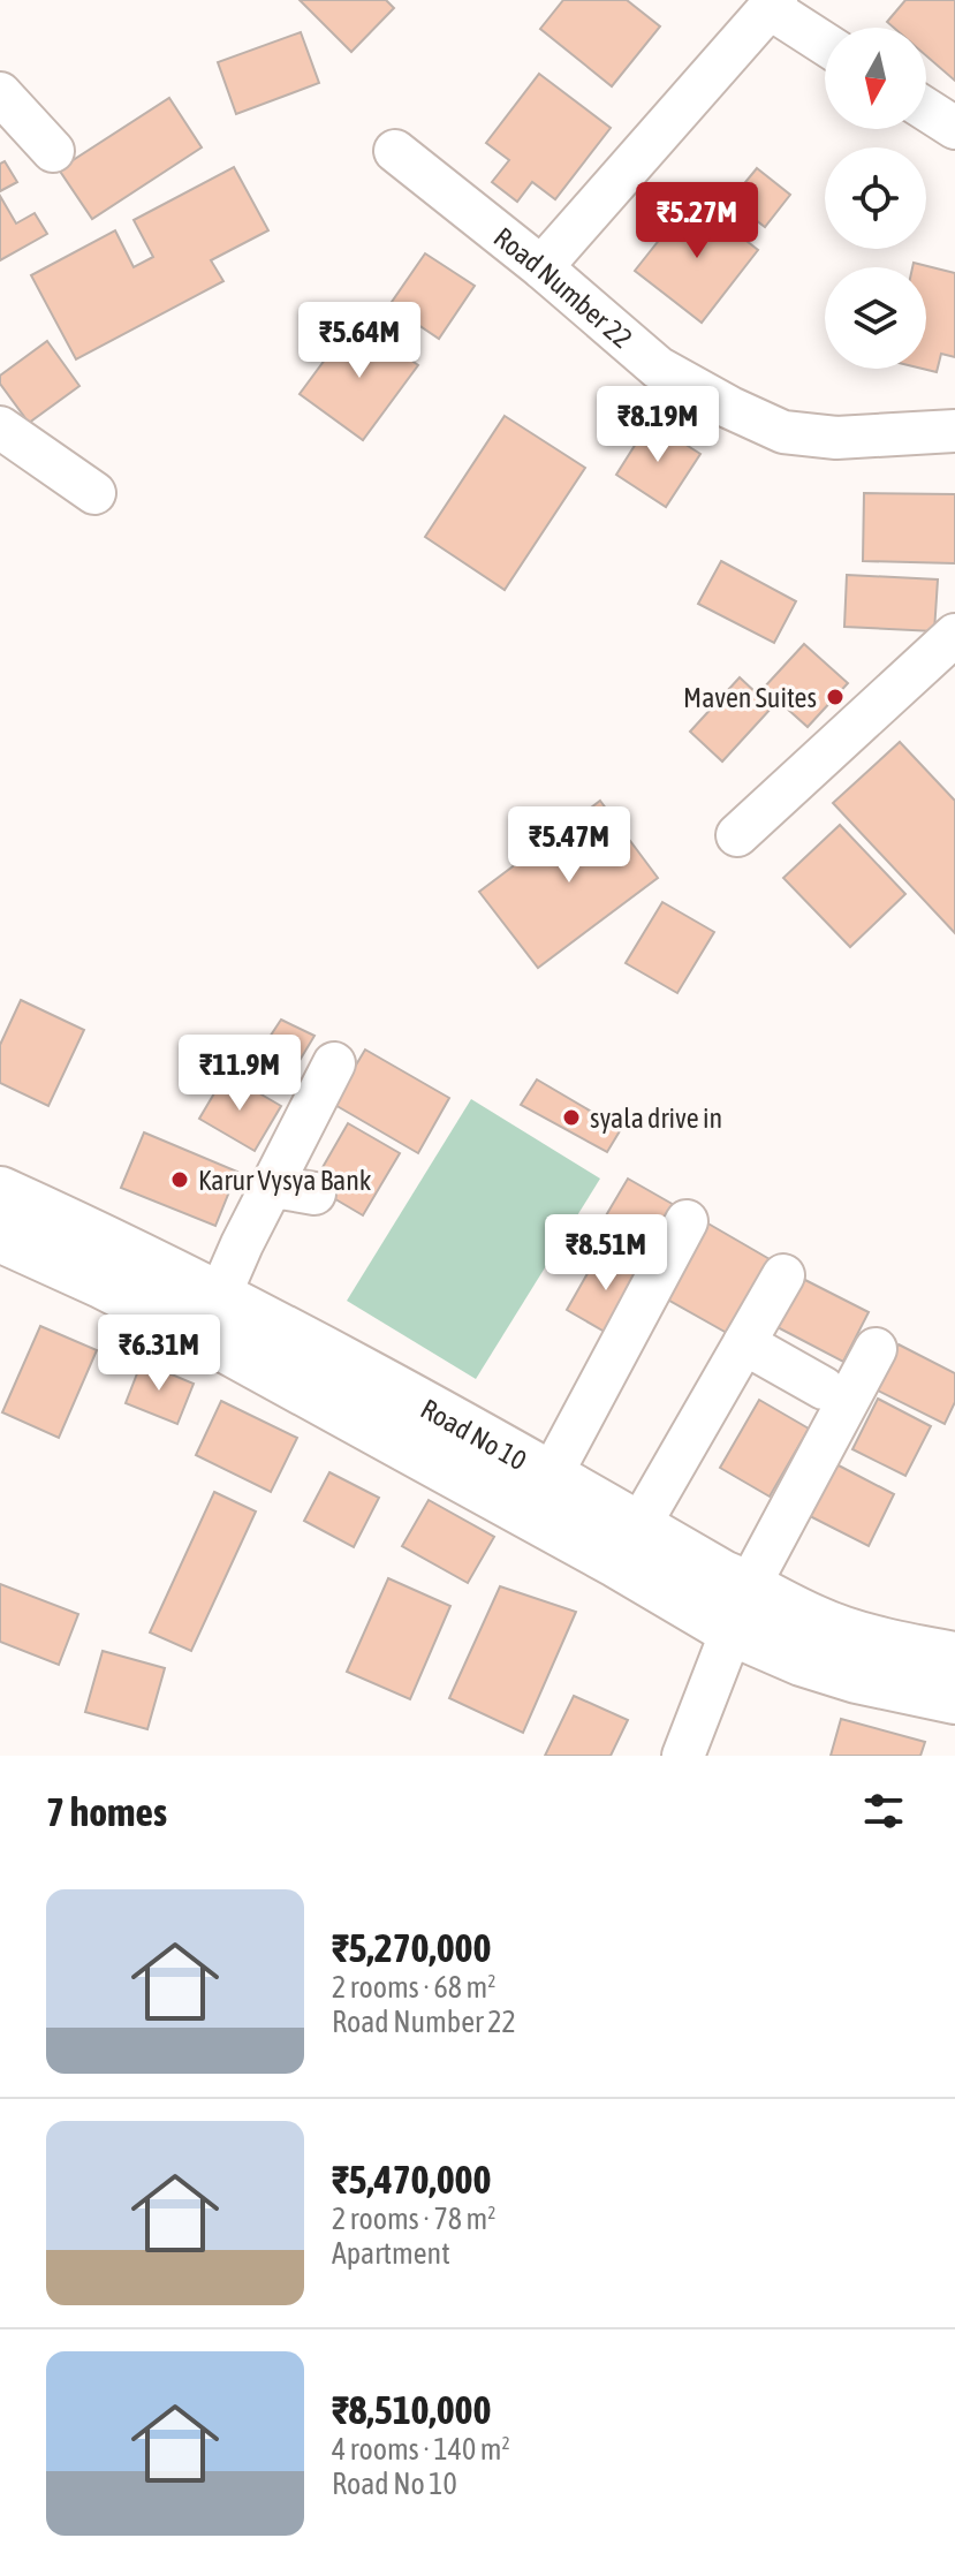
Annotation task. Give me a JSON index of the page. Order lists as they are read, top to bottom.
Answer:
{
  "streets": {
    "main road": ["Road No 10"],
    "street": ["Road Number 22"]
  },
  "places": ["Maven Suites", "syala drive in", "Karur Vysya Bank"],
  "north": "bottom",
  "page": {
    "price": [
      "₹5.27M",
      "₹5.64M",
      "₹8.19M",
      "₹5.47M",
      "₹11.9M",
      "₹8.51M",
      "₹6.31M"
    ],
    "heading": "7 homes",
    "list": [
      {
        "name": "₹5,270,000",
        "note": "2 rooms · 68 m² · Road Number 22"
      },
      {
        "name": "₹5,470,000",
        "note": "2 rooms · 78 m² · Apartment"
      },
      {
        "name": "₹8,510,000",
        "note": "4 rooms · 140 m² · Road No 10"
      }
    ]
  }
}
